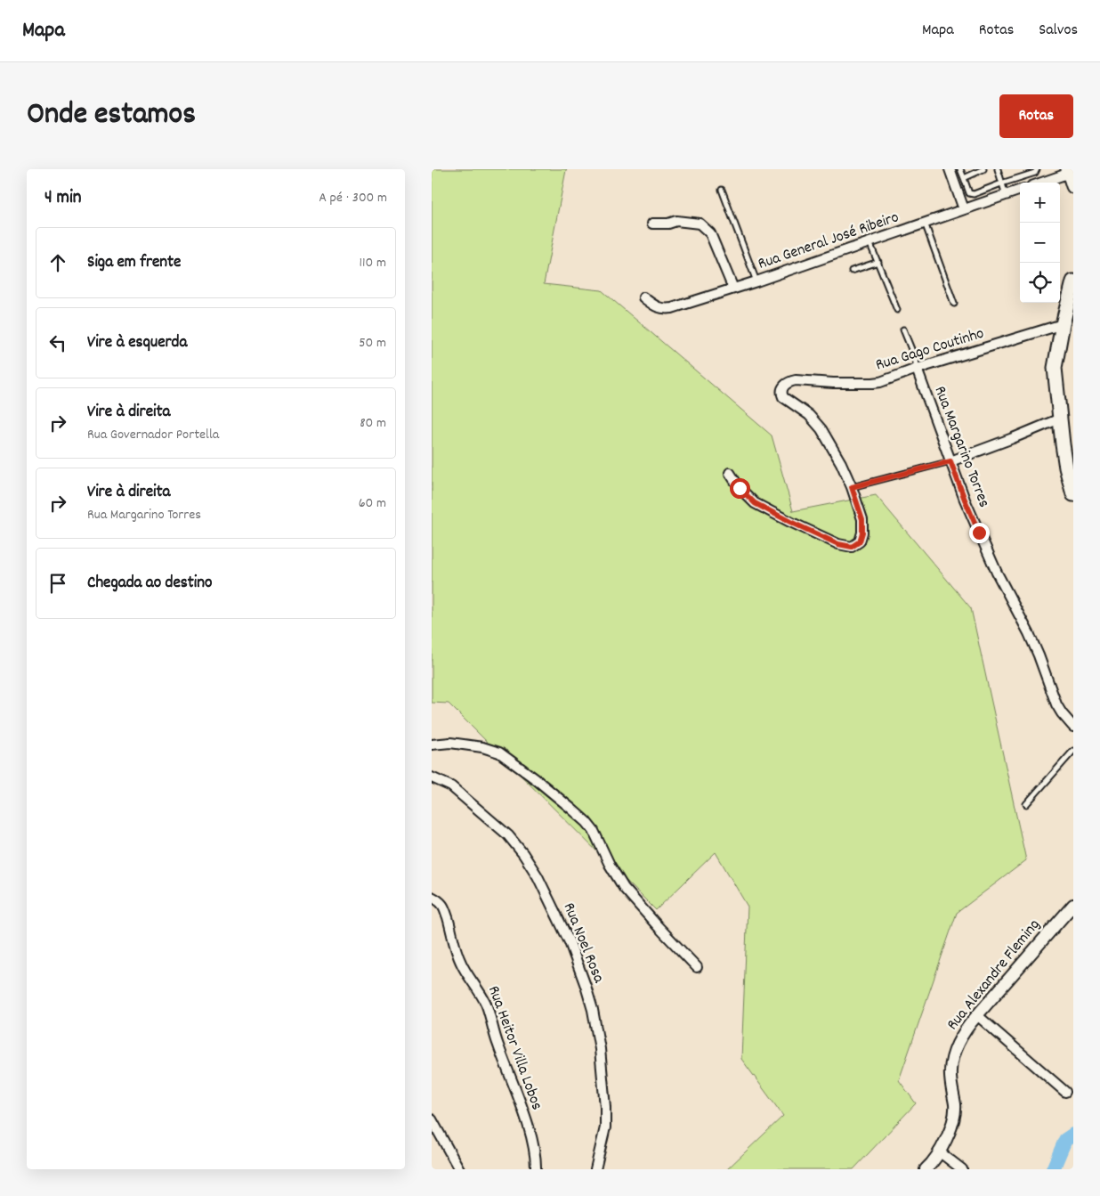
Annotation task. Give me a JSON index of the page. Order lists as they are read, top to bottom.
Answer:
{
  "streets": {
    "street": [
      "Rua General José Ribeiro",
      "Rua Gago Coutinho",
      "Rua Margarino Torres",
      "Rua Noel Rosa",
      "Rua Alexandre Fleming",
      "Rua Heitor Villa Lobos"
    ]
  },
  "crossings": [
    ["Rua Gago Coutinho", "Rua Margarino Torres"]
  ],
  "page": {
    "header": "Mapa",
    "nav": ["Mapa", "Rotas", "Salvos"],
    "title": "Onde estamos",
    "buttons": "Rotas",
    "heading": ["4 min", "A pé · 300 m"],
    "map_buttons": ["+", "−"],
    "list": [
      ["Siga em frente", "110 m"],
      ["Vire à esquerda", "50 m"],
      ["Vire à direita", "Rua Governador Portella", "80 m"],
      ["Vire à direita", "Rua Margarino Torres", "60 m"],
      "Chegada ao destino"
    ]
  }
}
